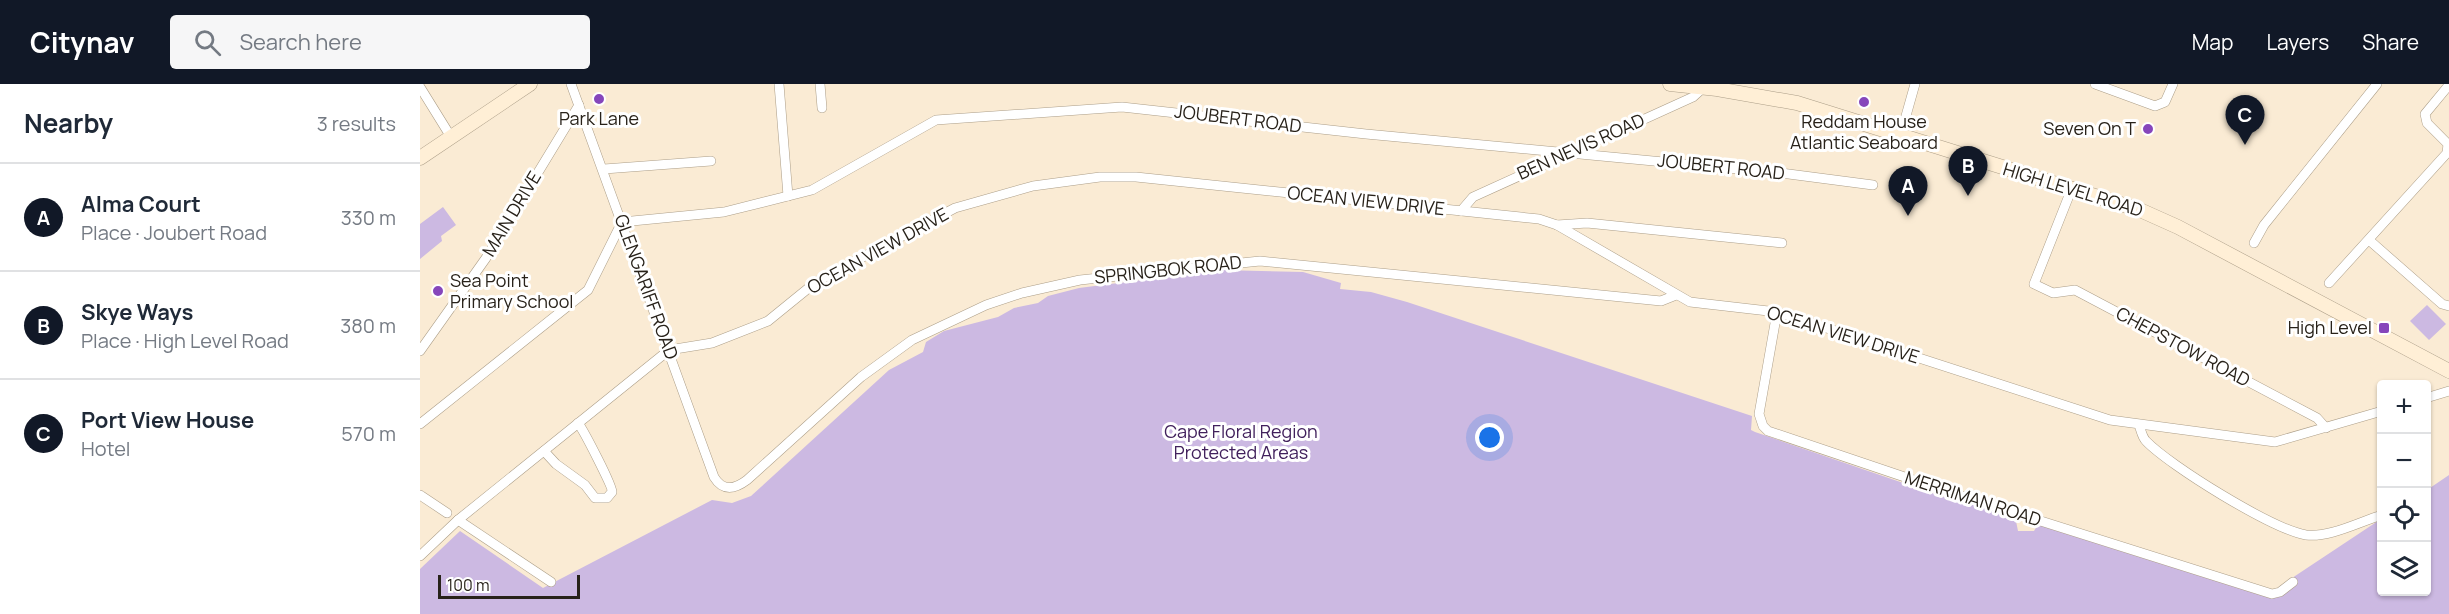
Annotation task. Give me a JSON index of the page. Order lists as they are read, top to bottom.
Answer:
{
  "streets": {
    "street": [
      "JOUBERT ROAD",
      "BEN NEVIS ROAD",
      "HIGH LEVEL ROAD",
      "OCEAN VIEW DRIVE",
      "MAIN DRIVE",
      "SPRINGBOK ROAD",
      "GLENGARIFF ROAD",
      "CHEPSTOW ROAD",
      "MERRIMAN ROAD"
    ]
  },
  "crossings": [
    ["JOUBERT ROAD", "BEN NEVIS ROAD"],
    ["JOUBERT ROAD", "GLENGARIFF ROAD"],
    ["BEN NEVIS ROAD", "HIGH LEVEL ROAD"],
    ["BEN NEVIS ROAD", "OCEAN VIEW DRIVE"],
    ["HIGH LEVEL ROAD", "CHEPSTOW ROAD"],
    ["OCEAN VIEW DRIVE", "SPRINGBOK ROAD"],
    ["OCEAN VIEW DRIVE", "GLENGARIFF ROAD"],
    ["OCEAN VIEW DRIVE", "CHEPSTOW ROAD"],
    ["OCEAN VIEW DRIVE", "MERRIMAN ROAD"],
    ["MAIN DRIVE", "GLENGARIFF ROAD"],
    ["SPRINGBOK ROAD", "GLENGARIFF ROAD"]
  ],
  "parks": ["Cape Floral Region Protected Areas"],
  "places": {
    "other": [
      "Park Lane",
      "Reddam House Atlantic Seaboard",
      "Seven On T",
      "Sea Point Primary School"
    ],
    "transit": ["High Level"]
  },
  "scale_bar": "100 m",
  "page": {
    "header": "Citynav",
    "search": "Search here",
    "nav": ["Map", "Layers", "Share"],
    "heading": ["Nearby", "3 results"],
    "pins": ["C", "B", "A"],
    "list": [
      {
        "mark": "A",
        "name": "Alma Court",
        "note": "Place · Joubert Road",
        "value": "330 m"
      },
      {
        "mark": "B",
        "name": "Skye Ways",
        "note": "Place · High Level Road",
        "value": "380 m"
      },
      {
        "mark": "C",
        "name": "Port View House",
        "note": "Hotel",
        "value": "570 m"
      }
    ],
    "map_buttons": ["+", "−"],
    "scale": "100 m"
  }
}
